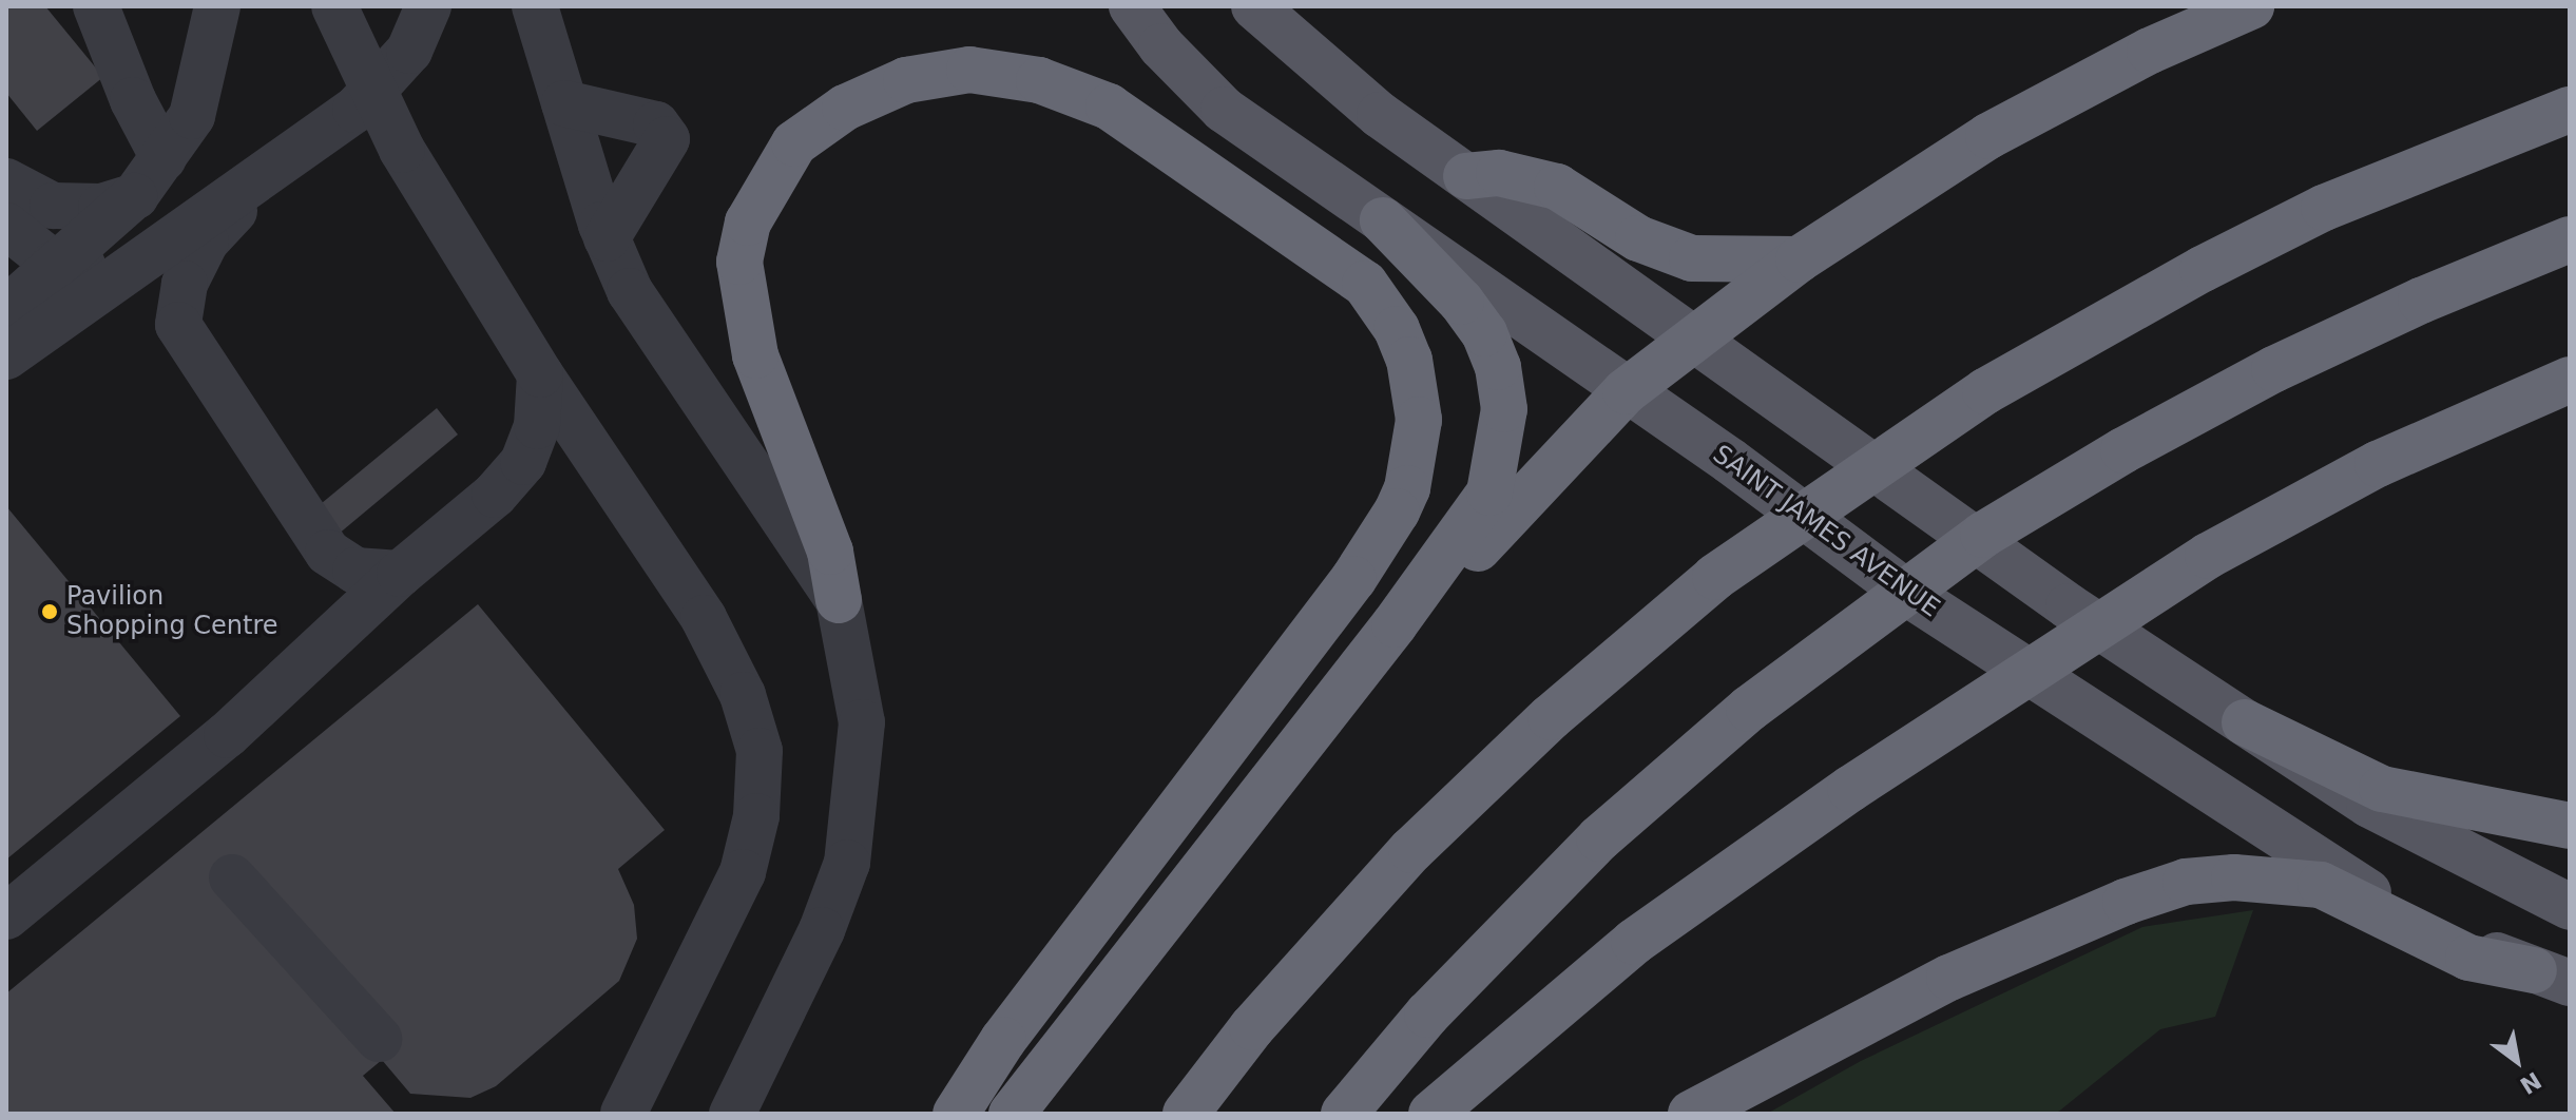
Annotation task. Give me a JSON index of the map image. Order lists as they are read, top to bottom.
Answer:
{
  "streets": {
    "main road": ["SAINT JAMES AVENUE"]
  },
  "places": ["Pavilion Shopping Centre"],
  "north": "bottom right"
}
